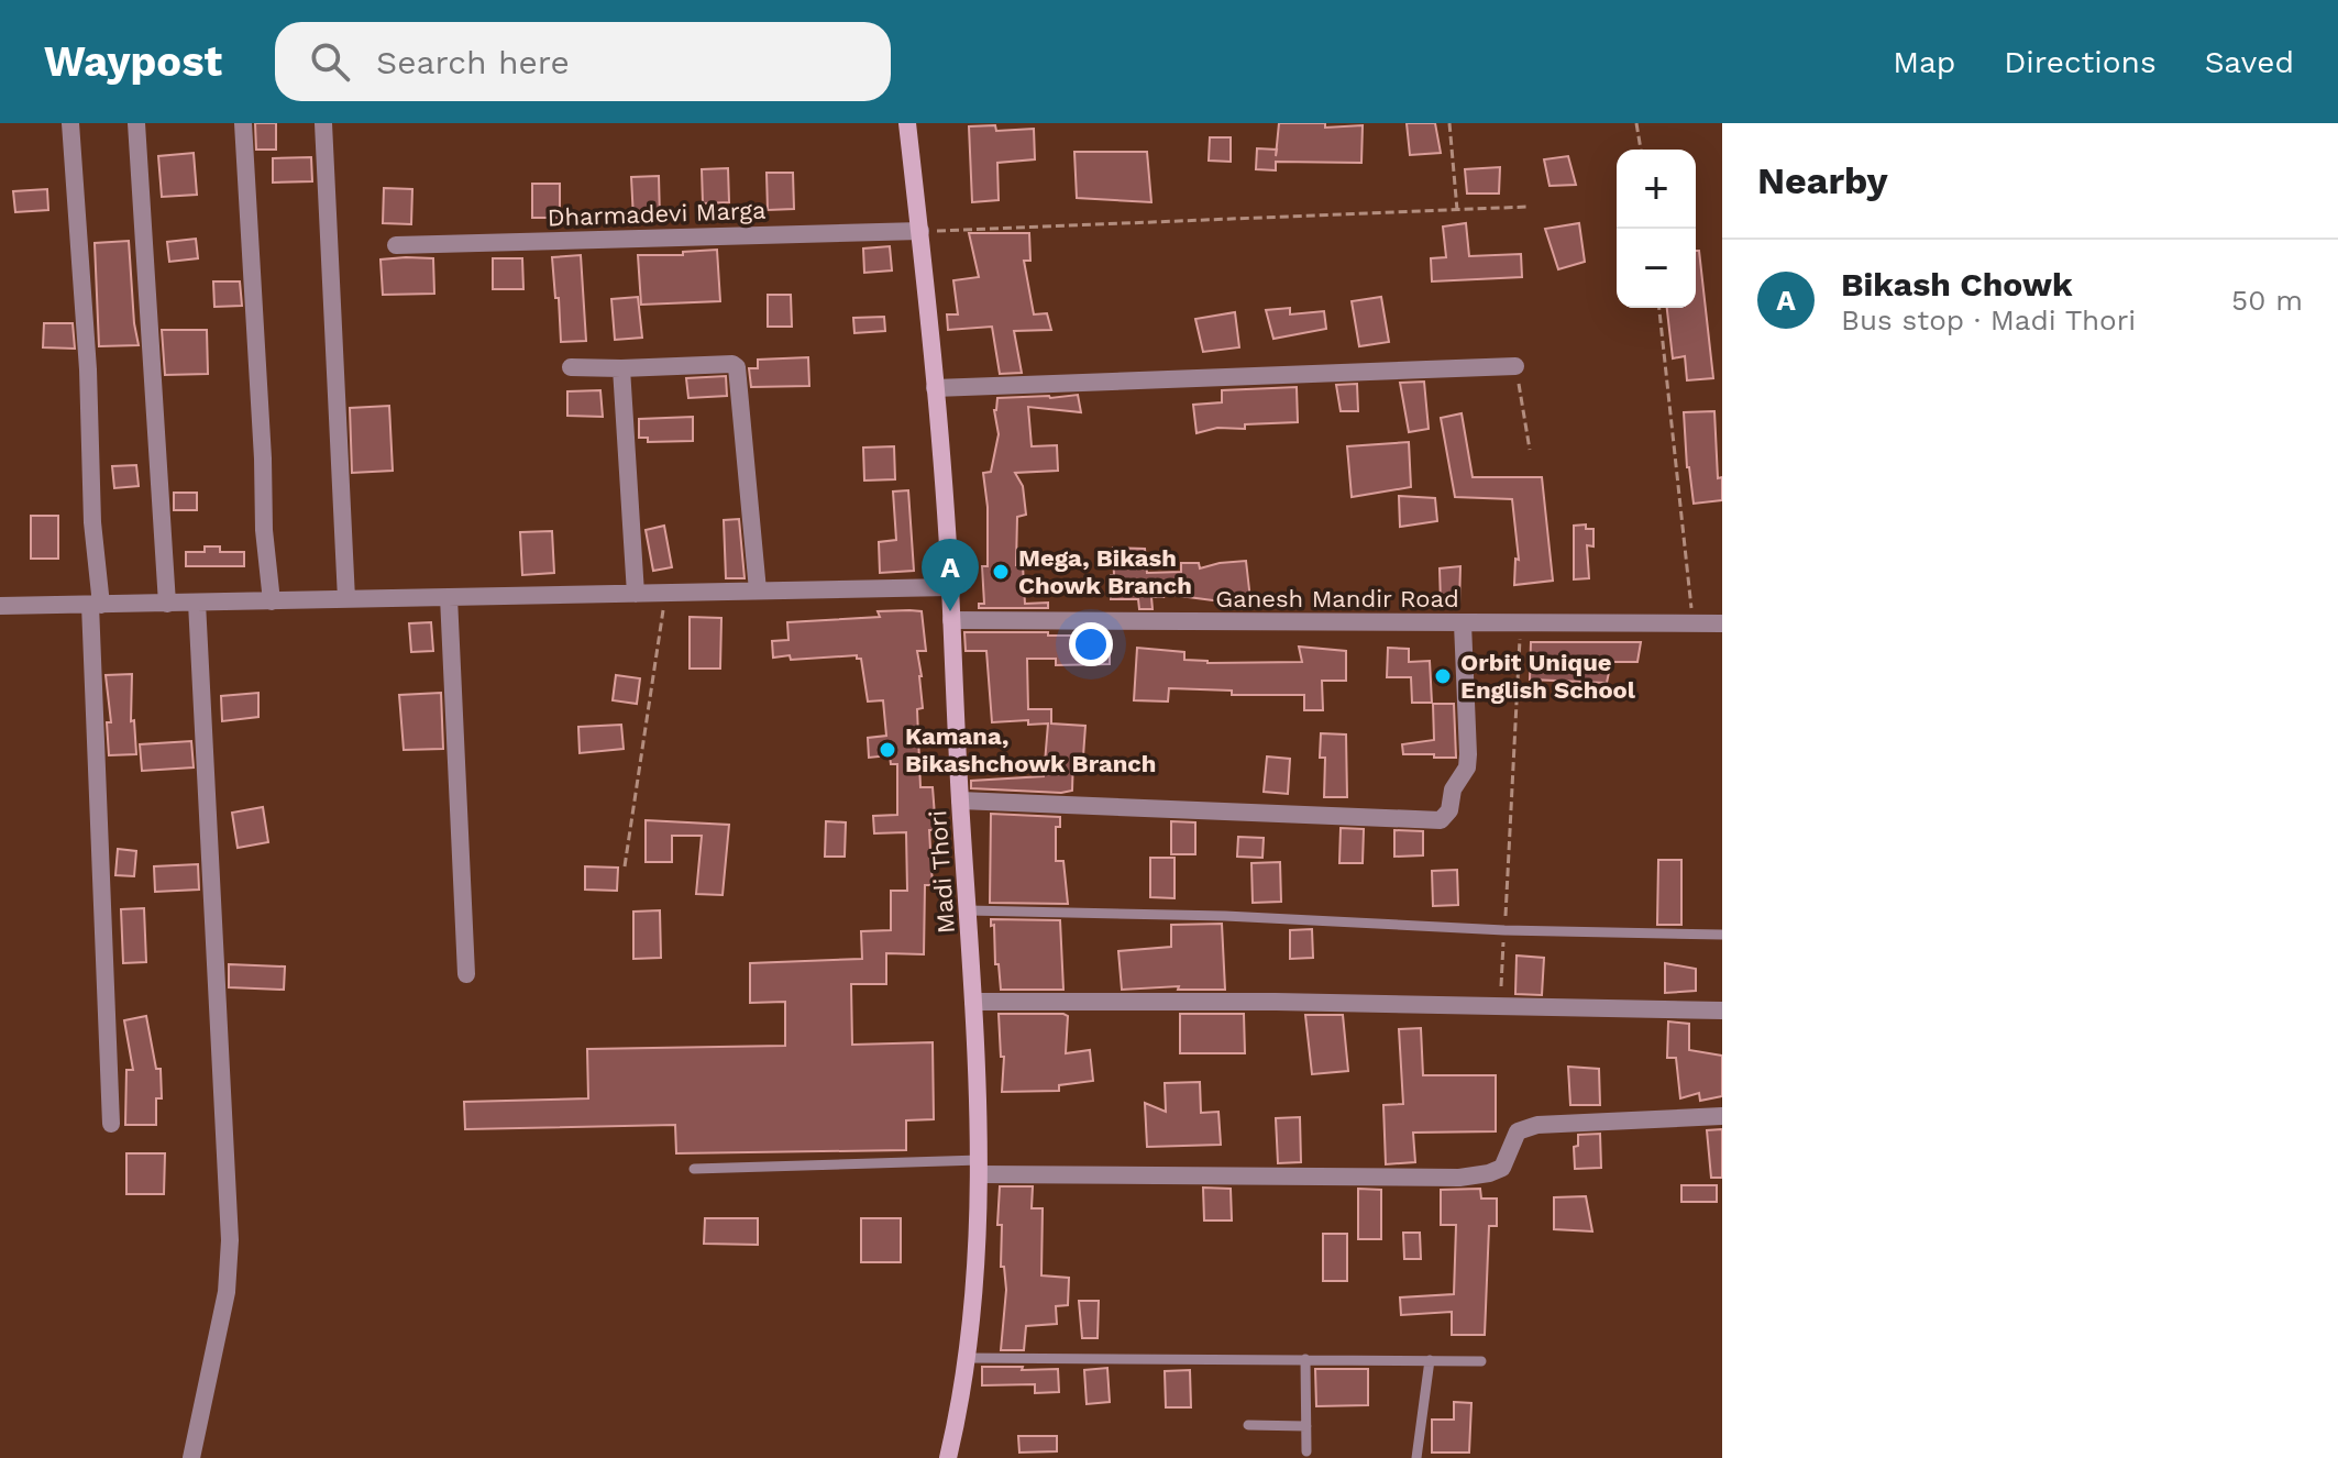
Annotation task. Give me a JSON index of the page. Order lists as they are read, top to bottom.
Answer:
{
  "streets": {
    "main road": ["Madi Thori"],
    "street": ["Dharmadevi Marga", "Ganesh Mandir Road"]
  },
  "crossings": [
    ["Dharmadevi Marga", "Madi Thori"],
    ["Ganesh Mandir Road", "Madi Thori"]
  ],
  "places": ["Mega, Bikash Chowk Branch", "Orbit Unique English School", "Kamana, Bikashchowk Branch"],
  "page": {
    "header": "Waypost",
    "search": "Search here",
    "nav": ["Map", "Directions", "Saved"],
    "heading": "Nearby",
    "map_buttons": ["+", "−"],
    "list": [
      {
        "mark": "A",
        "name": "Bikash Chowk",
        "note": "Bus stop · Madi Thori",
        "value": "50 m"
      }
    ],
    "pins": "A"
  }
}
